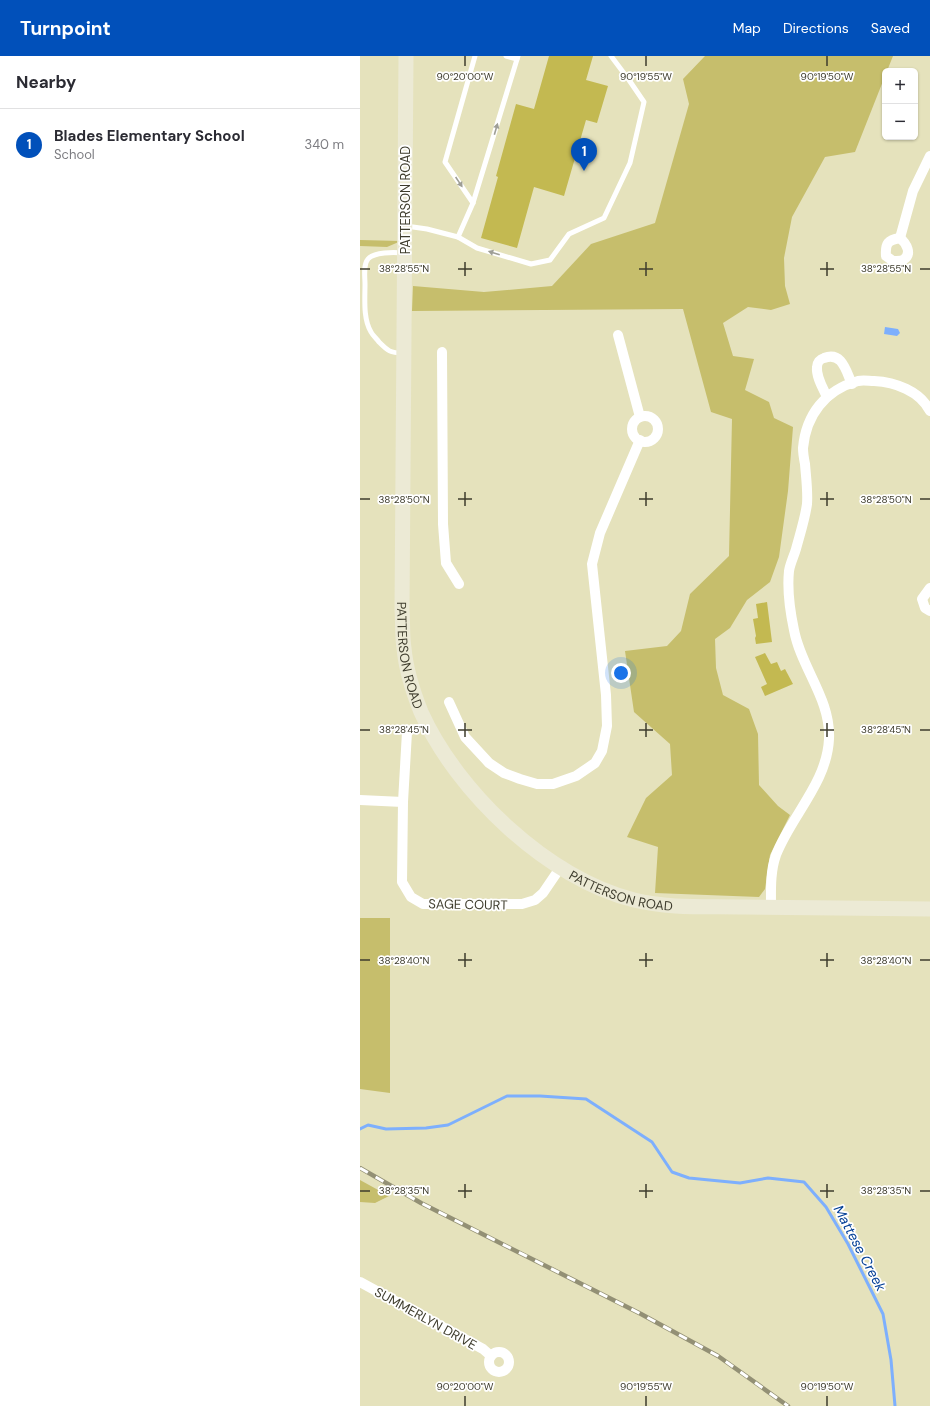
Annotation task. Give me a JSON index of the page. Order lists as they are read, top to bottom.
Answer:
{
  "streets": {
    "street": ["PATTERSON ROAD", "SAGE COURT", "SUMMERLYN DRIVE"]
  },
  "crossings": [
    ["PATTERSON ROAD", "SAGE COURT"]
  ],
  "water": ["Mattese Creek"],
  "page": {
    "header": "Turnpoint",
    "nav": ["Map", "Directions", "Saved"],
    "heading": "Nearby",
    "map_buttons": ["+", "−"],
    "list": [
      {
        "mark": "1",
        "name": "Blades Elementary School",
        "note": "School",
        "value": "340 m"
      }
    ],
    "pins": "1"
  },
  "coordinates": [
    "90°20'00\"W",
    "90°19'55\"W",
    "90°19'50\"W",
    "38°28'55\"N",
    "38°28'50\"N",
    "38°28'45\"N",
    "38°28'40\"N",
    "38°28'35\"N"
  ]
}
